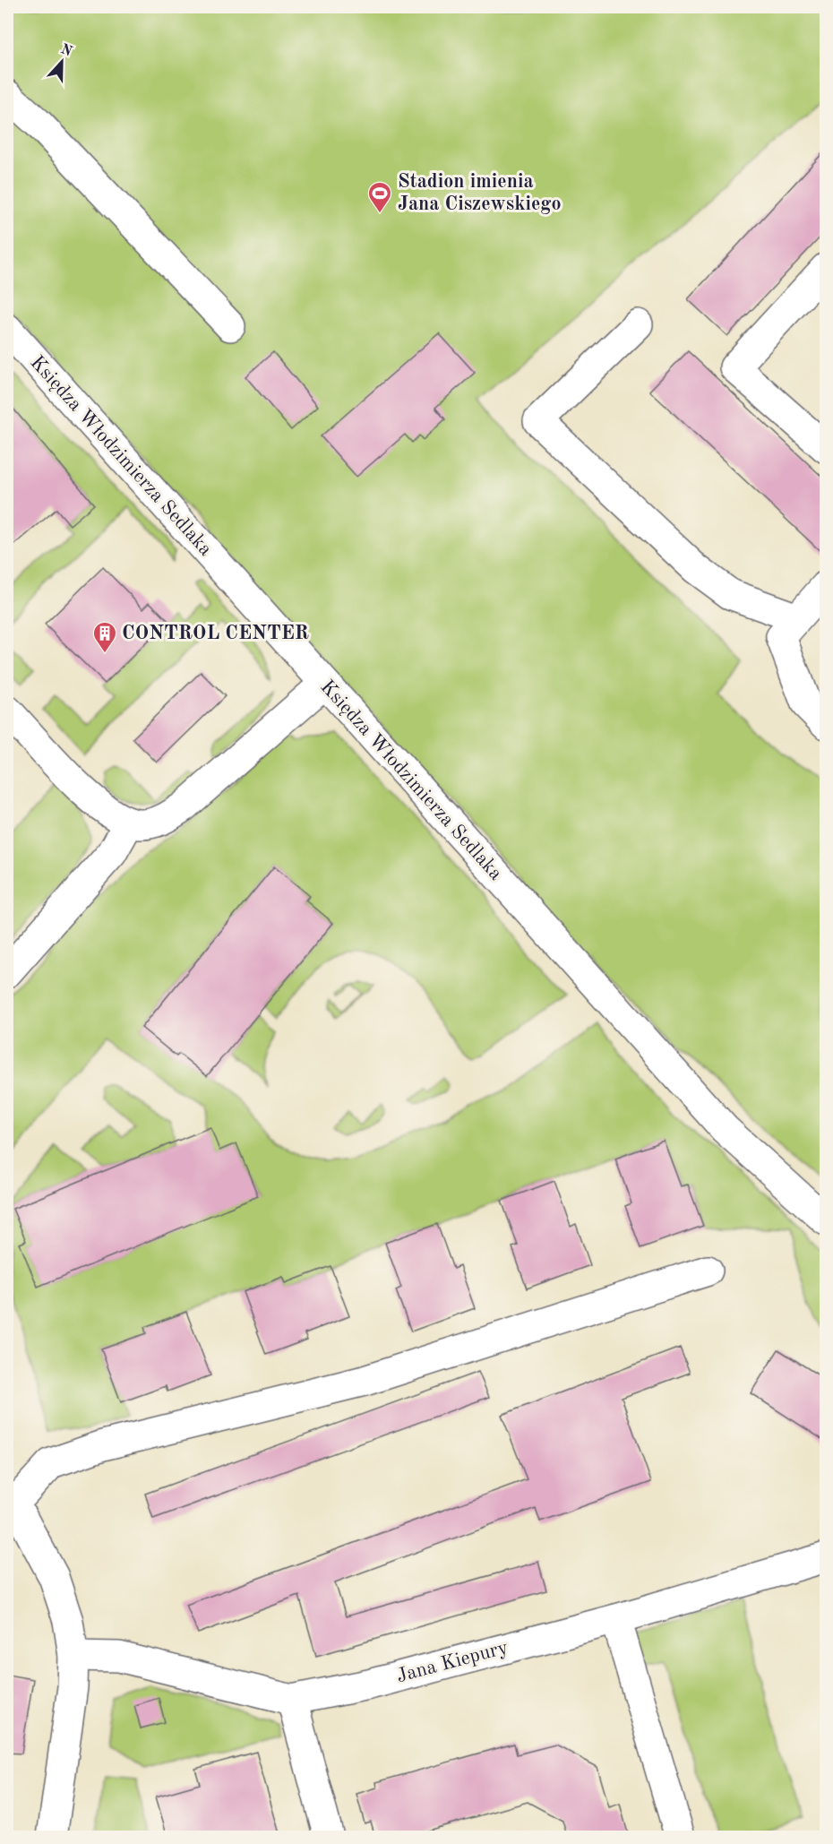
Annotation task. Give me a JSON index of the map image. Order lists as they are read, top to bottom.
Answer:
{
  "streets": {
    "street": ["Księdza Włodzimierza Sedlaka", "Jana Kiepury"]
  },
  "places": {
    "sports": ["Stadion imienia Jana Ciszewskiego"],
    "building": ["CONTROL CENTER"]
  },
  "north": "top"
}
